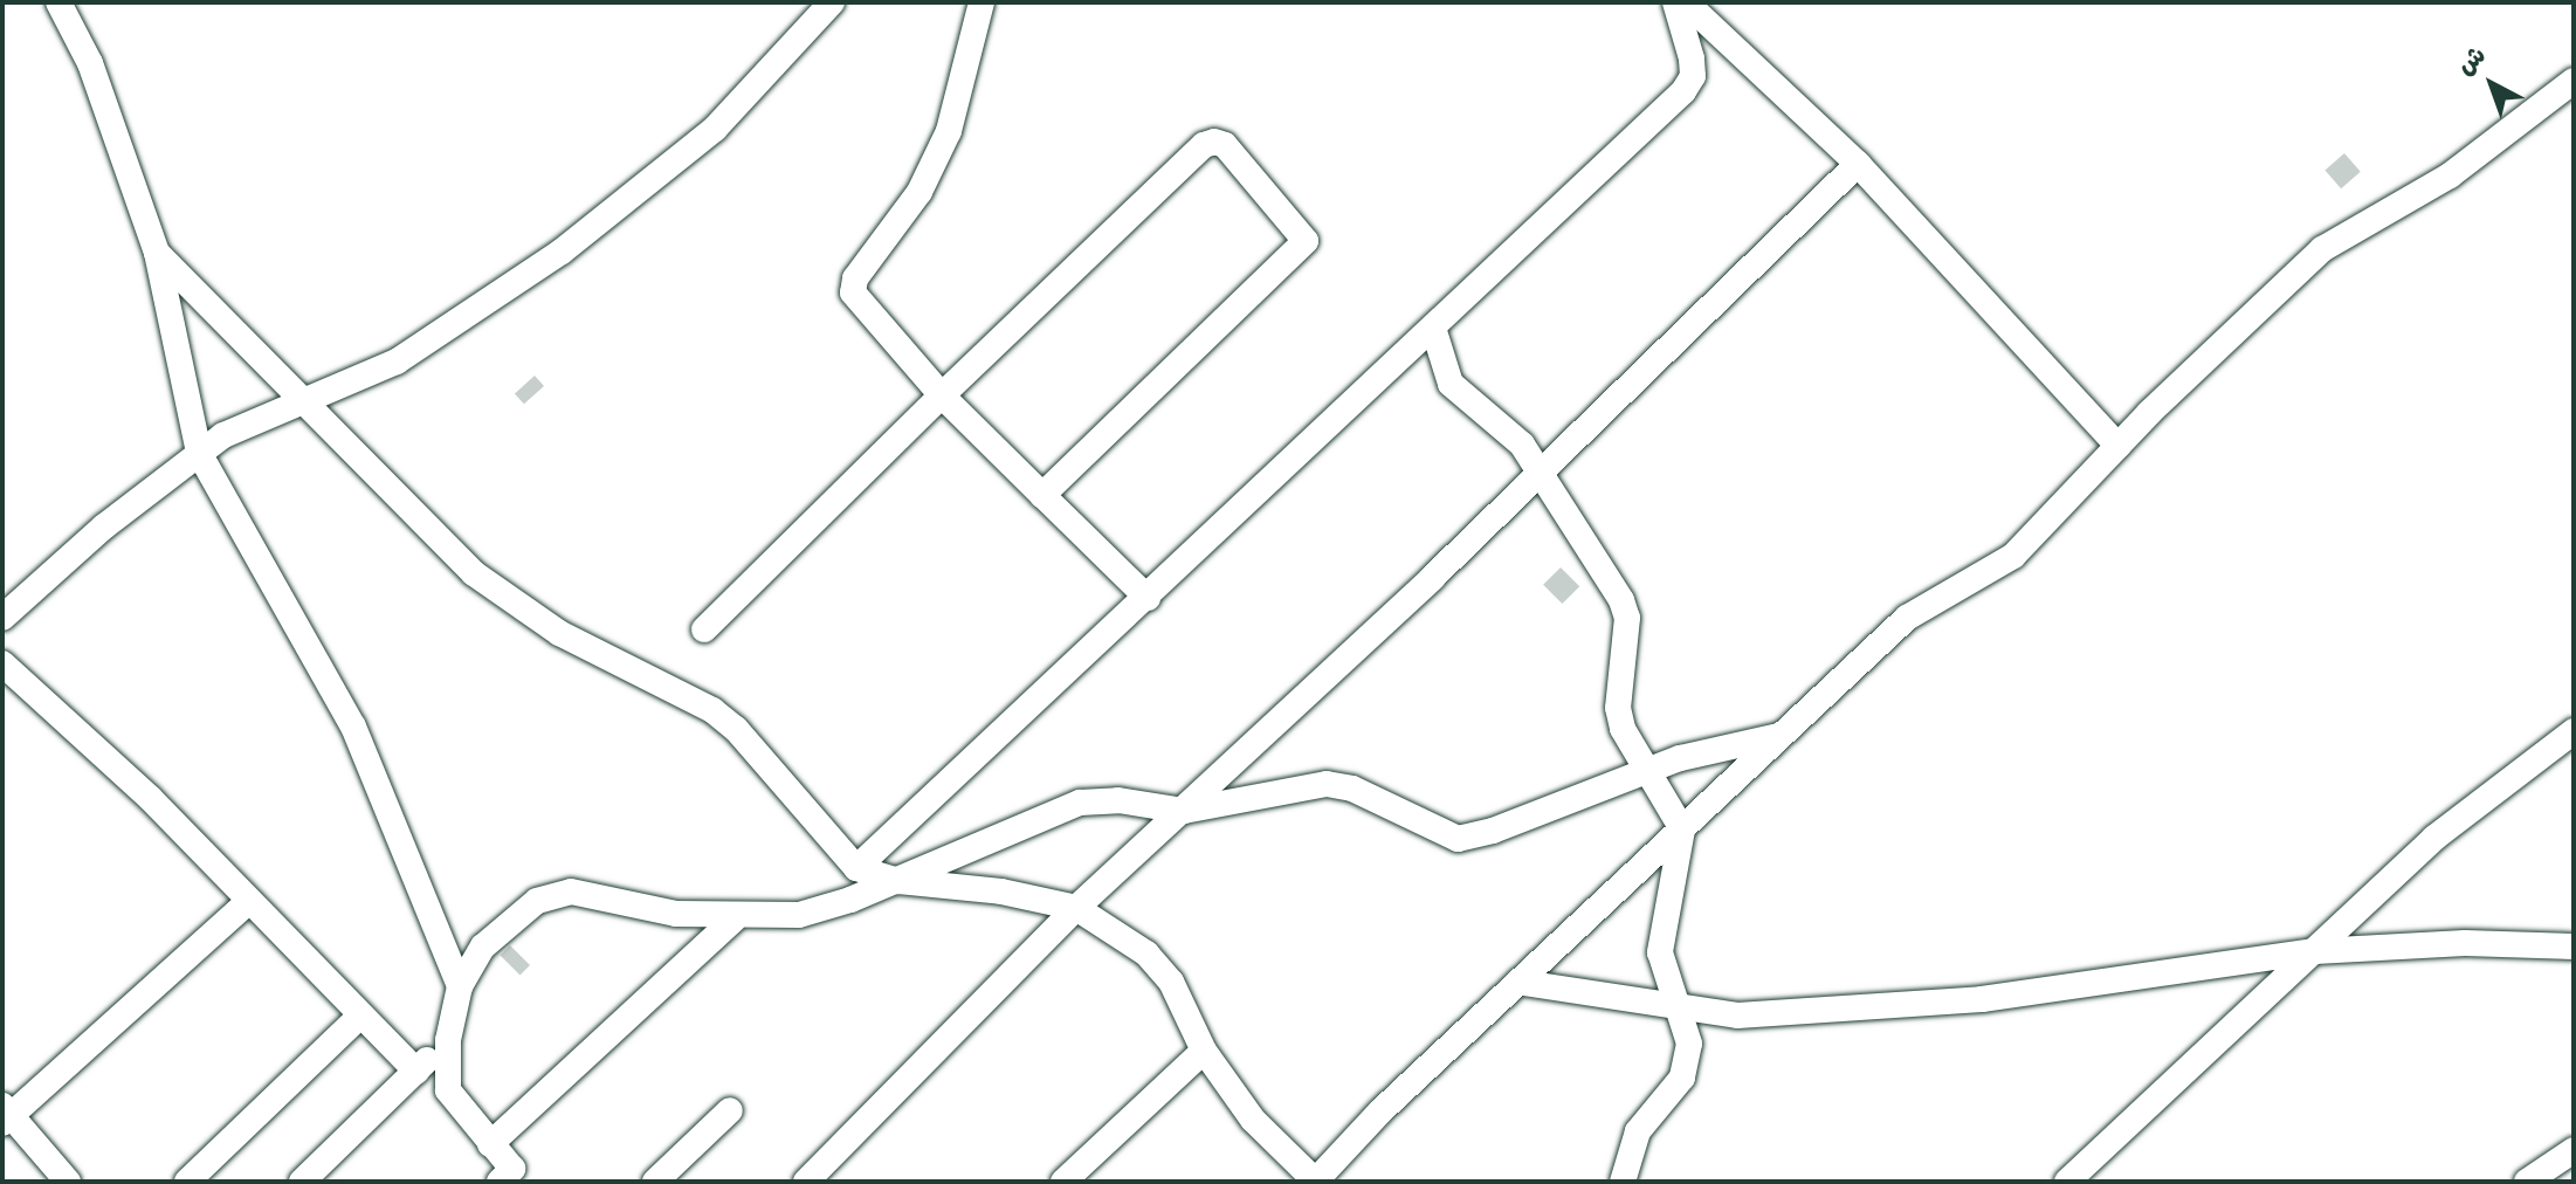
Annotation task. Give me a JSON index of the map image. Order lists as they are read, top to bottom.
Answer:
{
  "north": "top left"
}
